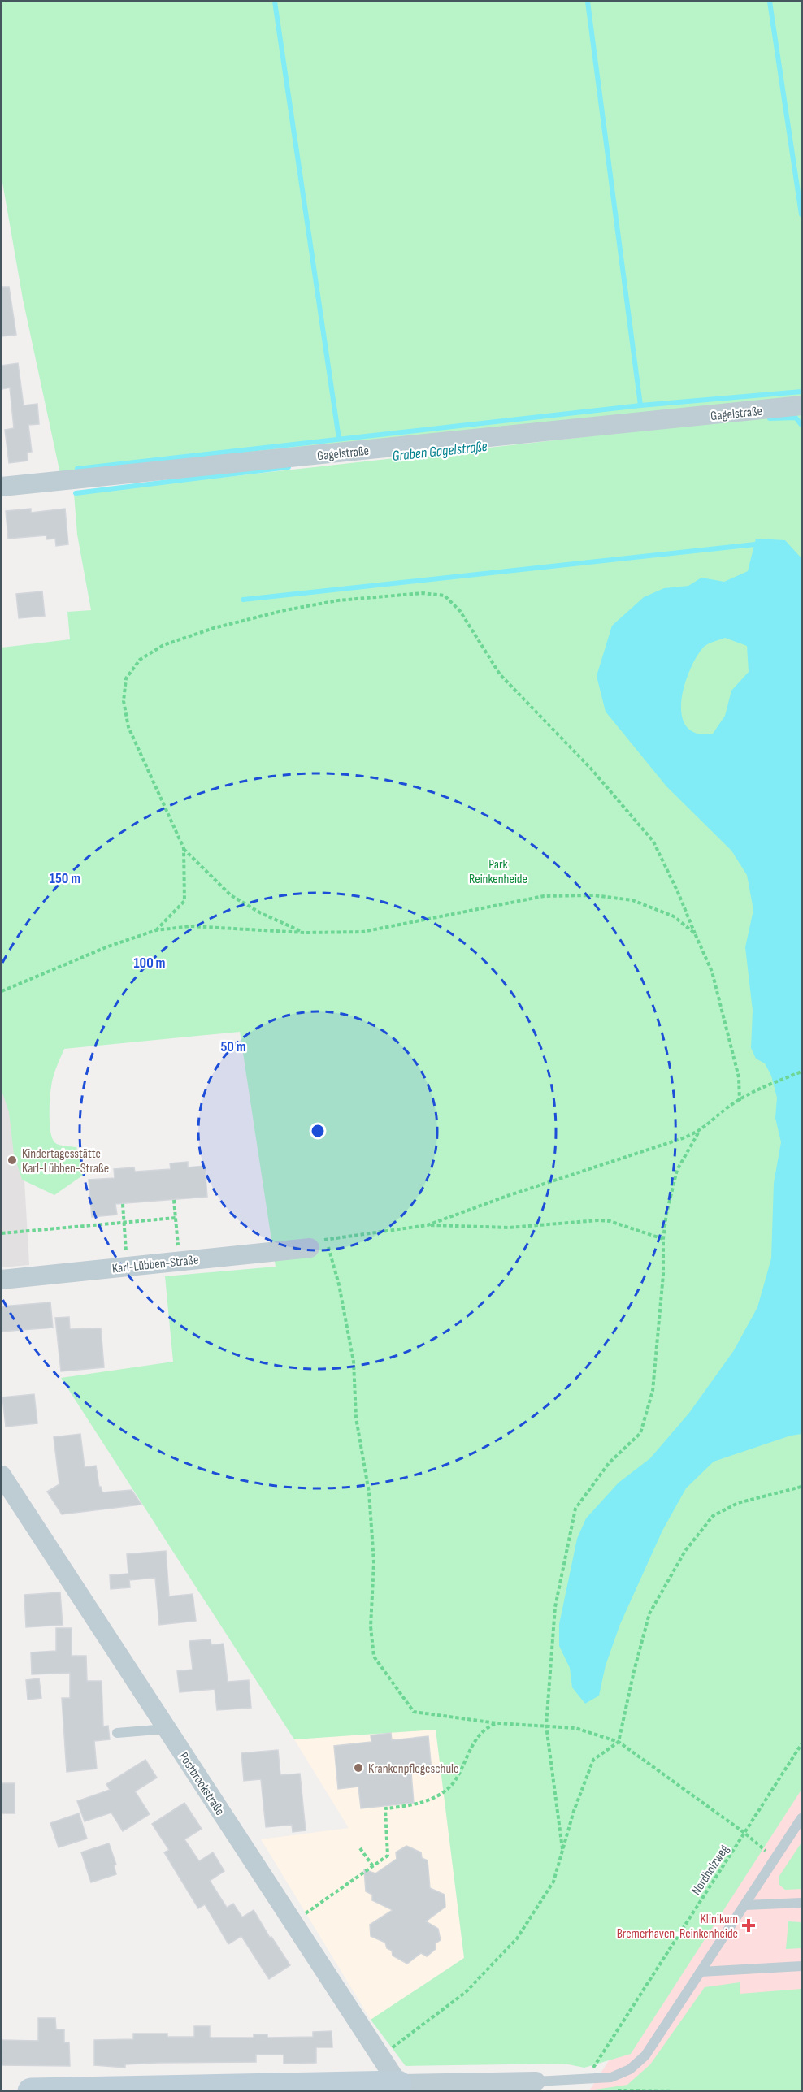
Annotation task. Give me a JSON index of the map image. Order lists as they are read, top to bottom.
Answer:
{
  "streets": {
    "street": ["Gagelstraße", "Karl-Lübben-Straße", "Postbrookstraße"],
    "path": ["Nordholzweg"]
  },
  "water": ["Graben Gagelstraße"],
  "parks": ["Park Reinkenheide"],
  "places": {
    "other": ["Kindertagesstätte Karl-Lübben-Straße", "Krankenpflegeschule"],
    "health": ["Klinikum Bremerhaven-Reinkenheide"]
  },
  "rings": ["150 m", "100 m", "50 m"]
}
